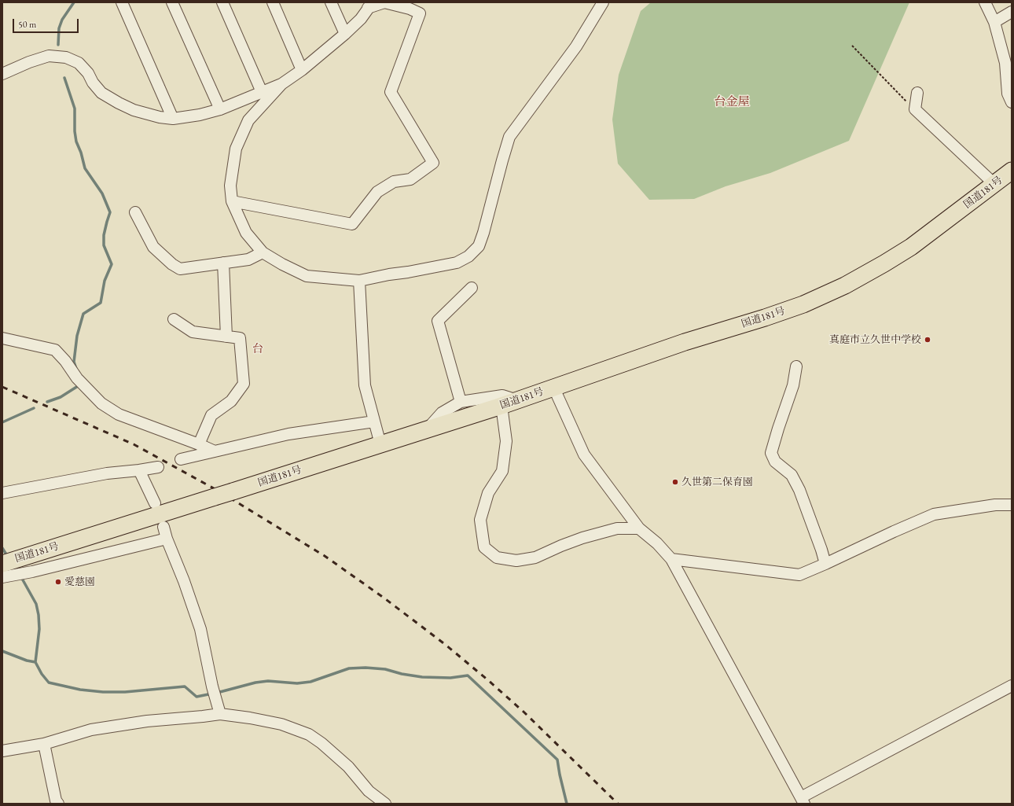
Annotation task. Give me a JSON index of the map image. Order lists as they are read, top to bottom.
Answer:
{
  "streets": {
    "highway": ["国道181号"]
  },
  "districts": ["台金屋", "台"],
  "places": ["真庭市立久世中学校", "久世第二保育園", "愛慈園"],
  "scale_bar": "50 m"
}
